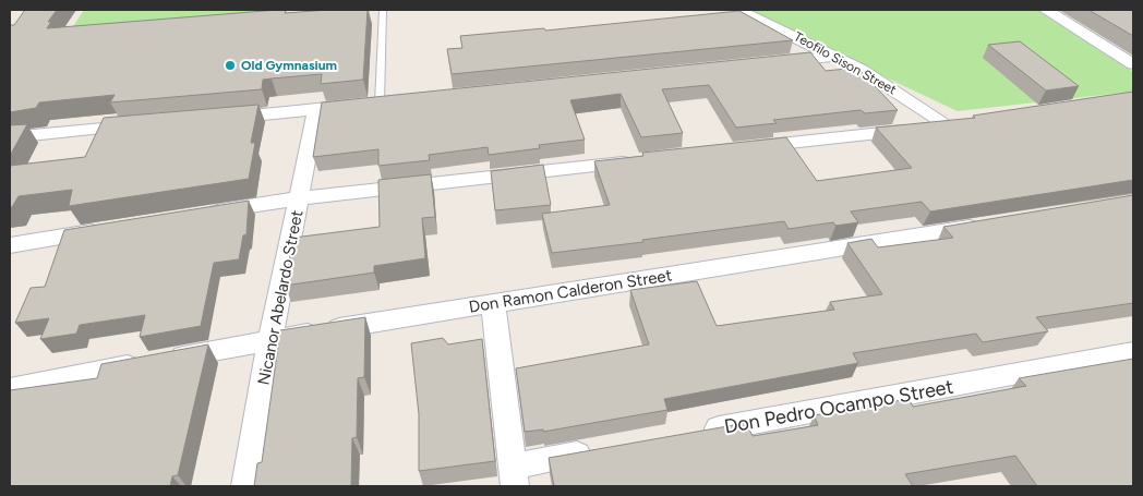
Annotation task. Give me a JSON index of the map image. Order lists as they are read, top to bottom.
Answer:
{
  "streets": {
    "street": [
      "Teofilo Sison Street",
      "Don Ramon Calderon Street",
      "Nicanor Abelardo Street",
      "Don Pedro Ocampo Street"
    ]
  },
  "crossings": [
    ["Don Ramon Calderon Street", "Nicanor Abelardo Street"]
  ],
  "places": ["Old Gymnasium"]
}
